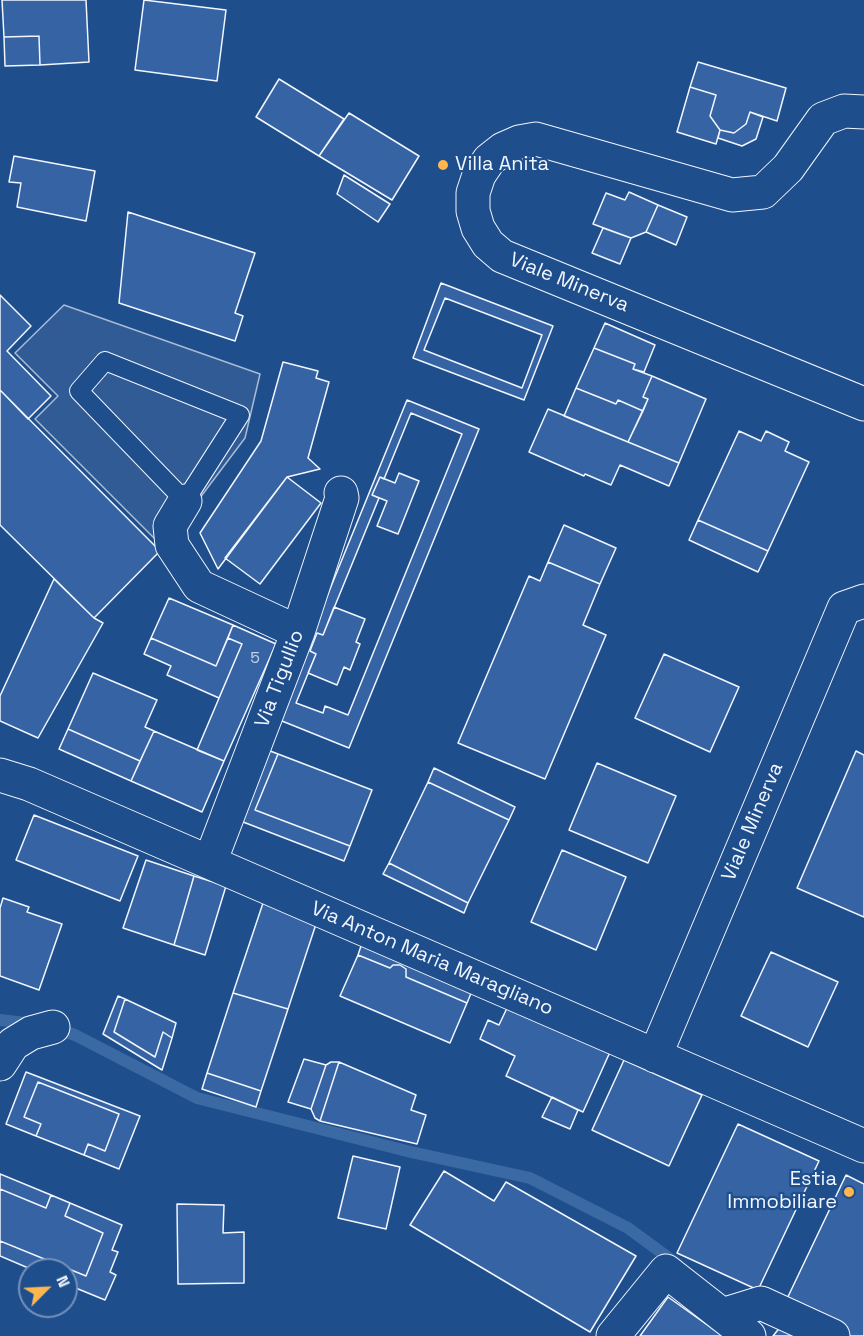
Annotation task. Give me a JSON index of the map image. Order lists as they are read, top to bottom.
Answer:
{
  "streets": {
    "street": ["Viale Minerva", "Via Tigullio", "Via Anton Maria Maragliano"]
  },
  "crossings": [
    ["Viale Minerva", "Via Anton Maria Maragliano"],
    ["Via Tigullio", "Via Anton Maria Maragliano"]
  ],
  "places": ["Villa Anita", "Estia Immobiliare"],
  "house_numbers": ["5"],
  "north": "top right"
}
